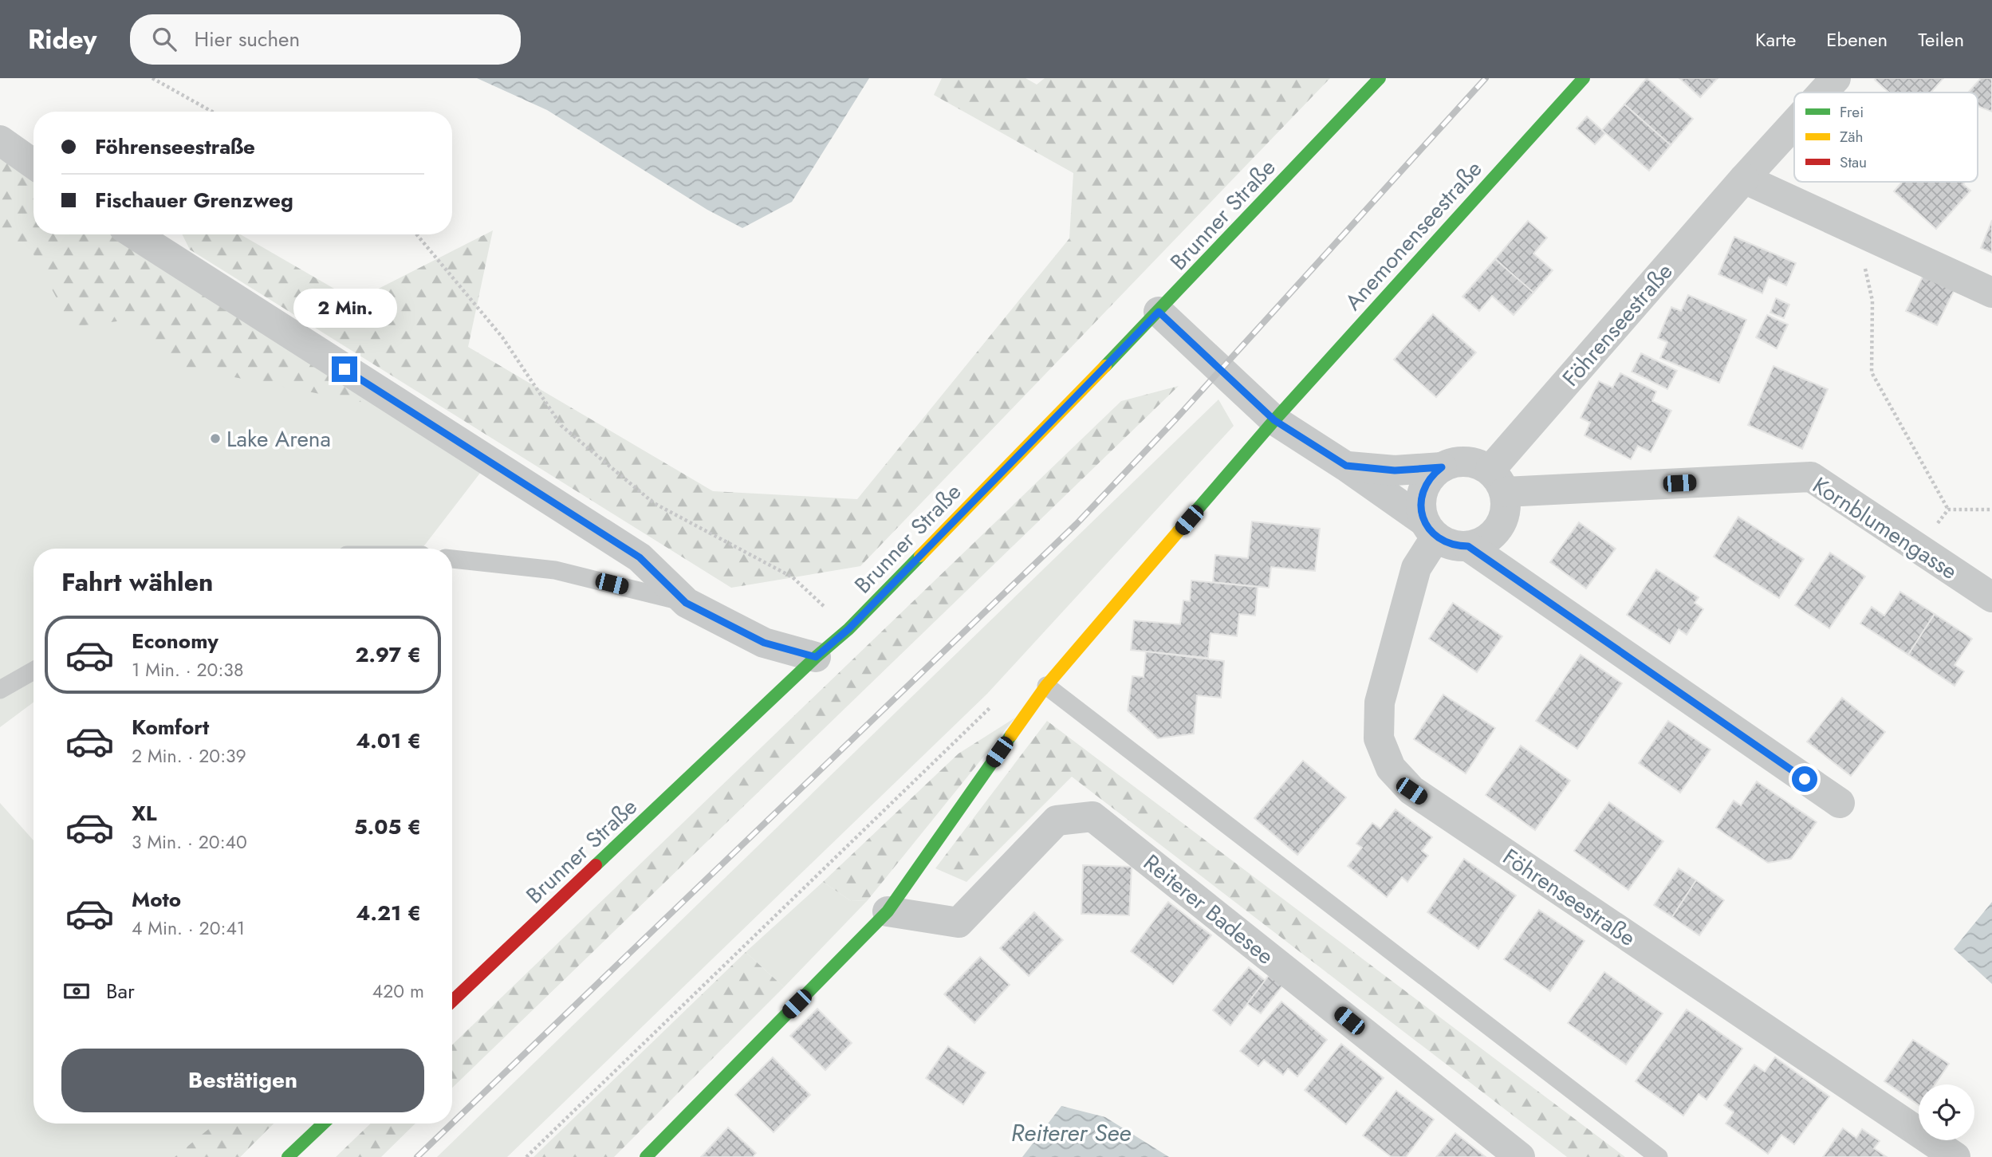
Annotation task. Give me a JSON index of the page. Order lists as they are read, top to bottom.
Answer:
{
  "streets": {
    "street": [
      "Brunner Straße",
      "Anemonenseestraße",
      "Föhrenseestraße",
      "Kornblumengasse",
      "Reiterer Badesee"
    ]
  },
  "crossings": [
    ["Föhrenseestraße", "Kornblumengasse"]
  ],
  "water": ["Reiterer See"],
  "places": ["Lake Arena"],
  "legend": ["Frei", "Zäh", "Stau"],
  "page": {
    "header": "Ridey",
    "search": "Hier suchen",
    "nav": ["Karte", "Ebenen", "Teilen"],
    "banner": ["Föhrenseestraße", "Fischauer Grenzweg"],
    "bubble": "2 Min.",
    "heading": "Fahrt wählen",
    "list": [
      {
        "name": "Economy",
        "note": "1 Min. · 20:38",
        "value": "2.97 €"
      },
      {
        "name": "Komfort",
        "note": "2 Min. · 20:39",
        "value": "4.01 €"
      },
      {
        "name": "XL",
        "note": "3 Min. · 20:40",
        "value": "5.05 €"
      },
      {
        "name": "Moto",
        "note": "4 Min. · 20:41",
        "value": "4.21 €"
      }
    ],
    "pay": ["Bar", "420 m"],
    "buttons": "Bestätigen"
  }
}
